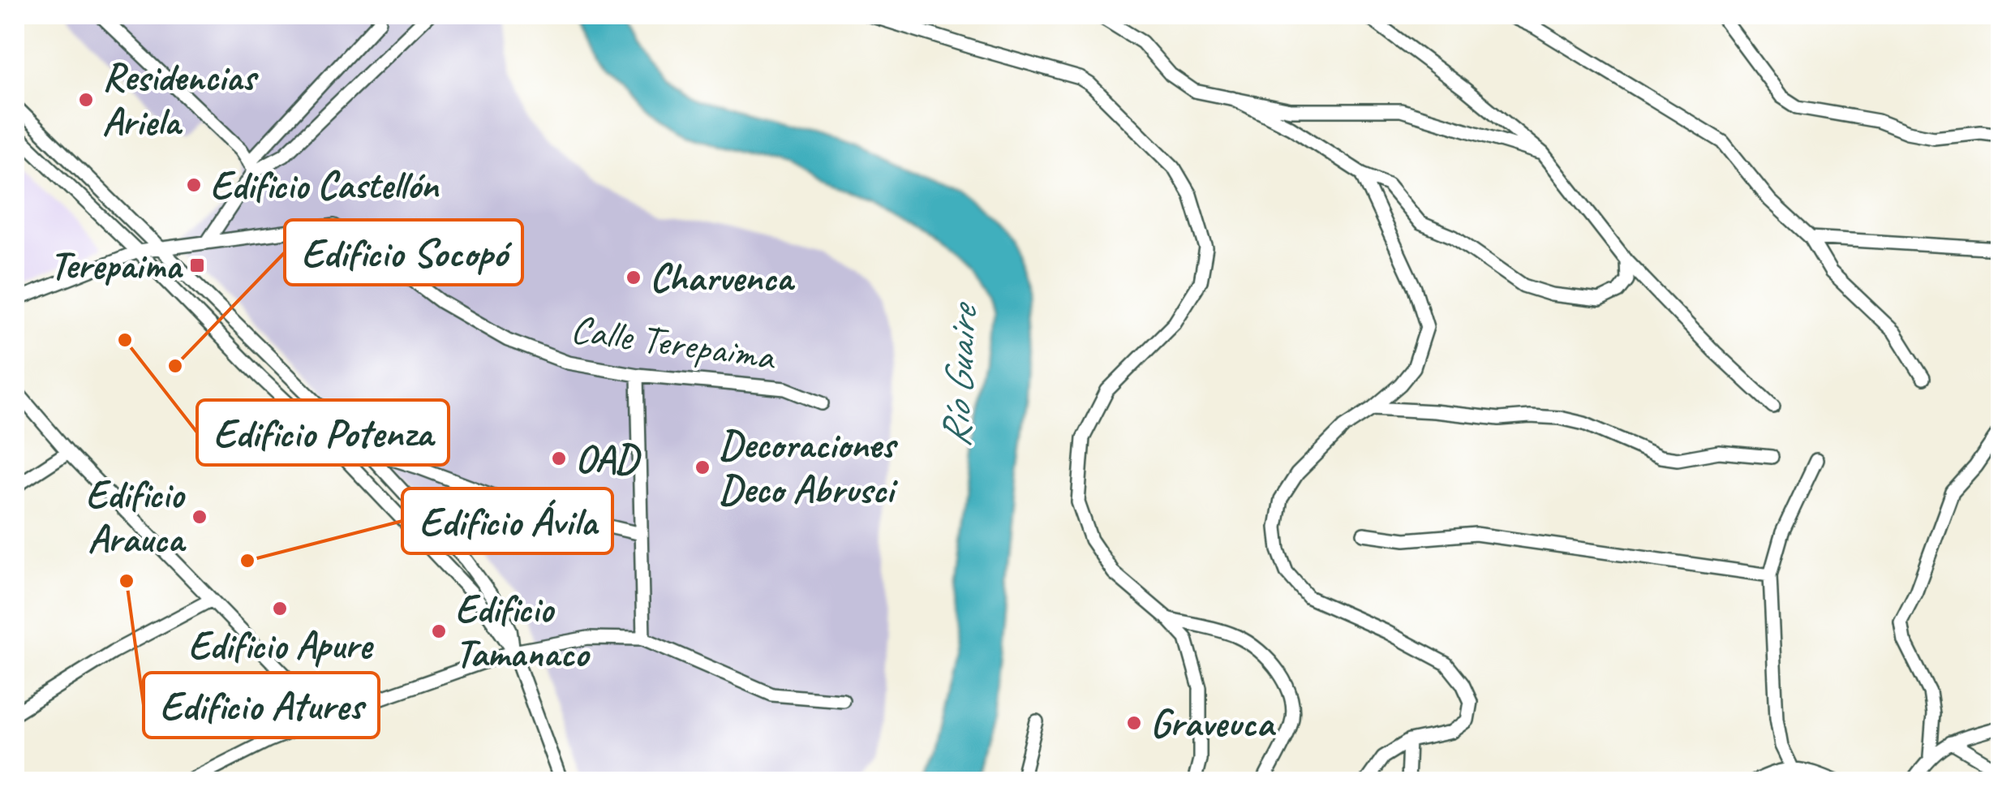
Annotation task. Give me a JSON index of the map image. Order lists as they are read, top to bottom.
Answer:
{
  "streets": {
    "street": ["Calle Terepaima"]
  },
  "water": ["Río Guaire"],
  "places": {
    "other": [
      "Residencias Ariela",
      "Edificio Castellón",
      "Charvenca",
      "Edificio Potenza",
      "Edificio Socopó",
      "OAD",
      "Decoraciones Deco Abrusci",
      "Edificio Arauca",
      "Edificio Ávila",
      "Edificio Atures",
      "Edificio Apure",
      "Edificio Tamanaco",
      "Graveuca"
    ],
    "transit": ["Terepaima"]
  }
}
